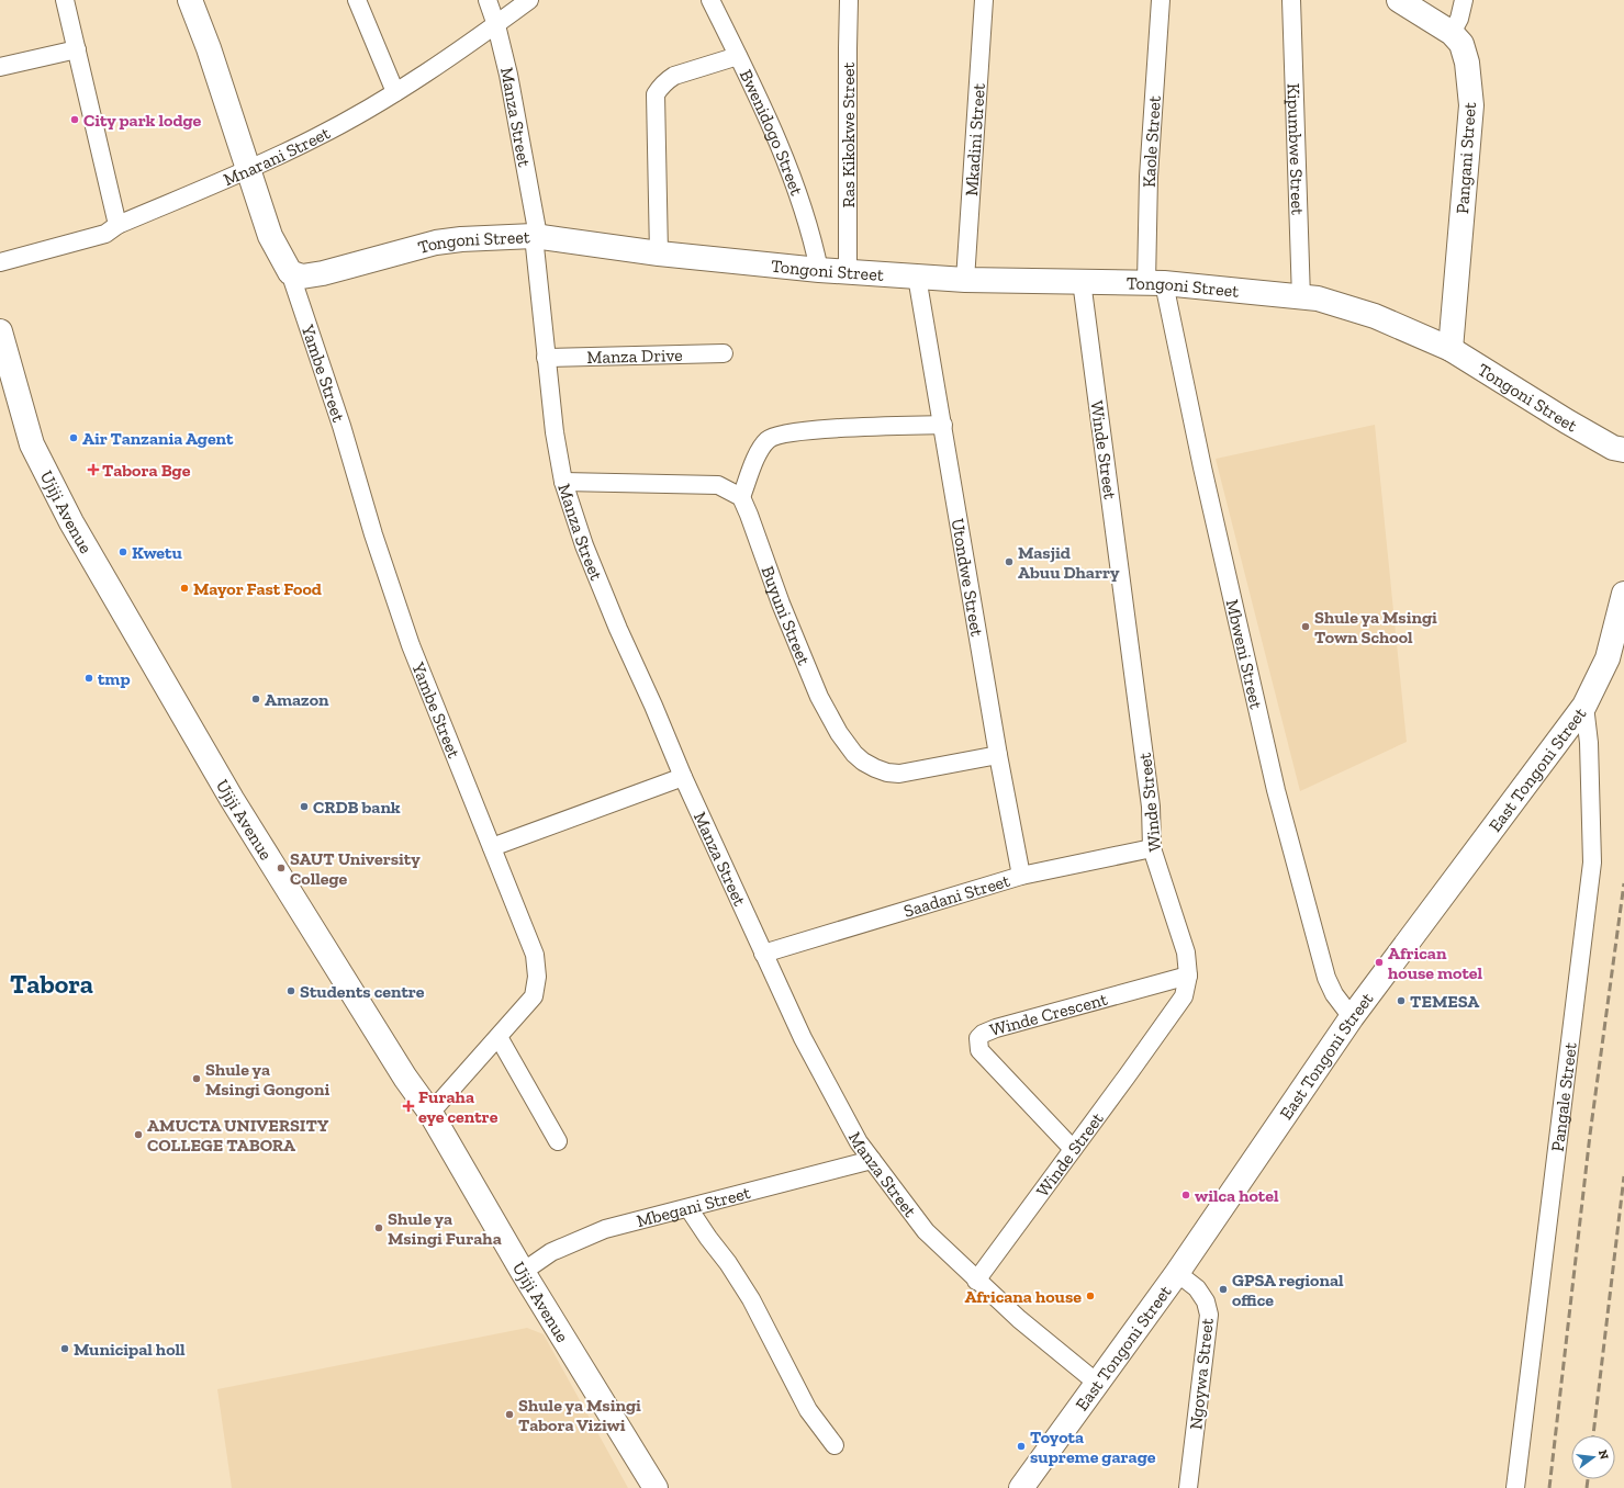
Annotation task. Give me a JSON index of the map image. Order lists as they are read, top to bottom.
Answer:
{
  "streets": {
    "main road": [
      "Pangani Street",
      "Tongoni Street",
      "Ujiji Avenue",
      "East Tongoni Street"
    ],
    "street": [
      "Manza Street",
      "Bwenidogo Street",
      "Ras Kikokwe Street",
      "Mkadini Street",
      "Kaole Street",
      "Kipumbwe Street",
      "Mnarani Street",
      "Manza Drive",
      "Yambe Street",
      "Winde Street",
      "Utondwe Street",
      "Buyuni Street",
      "Mbweni Street",
      "Saadani Street",
      "Winde Crescent",
      "Pangale Street",
      "Mbegani Street",
      "Ngoywa Street"
    ]
  },
  "crossings": [
    ["Manza Street", "Mnarani Street"],
    ["Manza Street", "Tongoni Street"],
    ["Manza Street", "Manza Drive"],
    ["Manza Street", "Winde Street"],
    ["Manza Street", "East Tongoni Street"],
    ["Manza Street", "Saadani Street"],
    ["Manza Street", "Mbegani Street"],
    ["Bwenidogo Street", "Tongoni Street"],
    ["Ras Kikokwe Street", "Tongoni Street"],
    ["Mkadini Street", "Tongoni Street"],
    ["Kaole Street", "Tongoni Street"],
    ["Kaole Street", "Mbweni Street"],
    ["Kipumbwe Street", "Tongoni Street"],
    ["Pangani Street", "Tongoni Street"],
    ["Tongoni Street", "Yambe Street"],
    ["Tongoni Street", "Winde Street"],
    ["Tongoni Street", "Utondwe Street"],
    ["Tongoni Street", "Mbweni Street"],
    ["Yambe Street", "Ujiji Avenue"],
    ["Winde Street", "Saadani Street"],
    ["Winde Street", "Winde Crescent"],
    ["Ujiji Avenue", "Mbegani Street"],
    ["Utondwe Street", "Buyuni Street"],
    ["Utondwe Street", "Saadani Street"],
    ["Mbweni Street", "East Tongoni Street"],
    ["East Tongoni Street", "Pangale Street"],
    ["East Tongoni Street", "Ngoywa Street"]
  ],
  "districts": ["Tabora"],
  "places": {
    "other": [
      "City park lodge",
      "Air Tanzania Agent",
      "Kwetu",
      "Masjid Abuu Dharry",
      "Mayor Fast Food",
      "Shule ya Msingi Town School",
      "tmp",
      "Amazon",
      "CRDB bank",
      "SAUT University College",
      "African house motel",
      "Students centre",
      "TEMESA",
      "Shule ya Msingi Gongoni",
      "AMUCTA UNIVERSITY COLLEGE TABORA",
      "wilca hotel",
      "Shule ya Msingi Furaha",
      "GPSA regional office",
      "Africana house",
      "Municipal holl",
      "Shule ya Msingi Tabora Viziwi",
      "Toyota supreme garage"
    ],
    "health": ["Tabora Bge", "Furaha eye centre"]
  },
  "north": "right"
}
